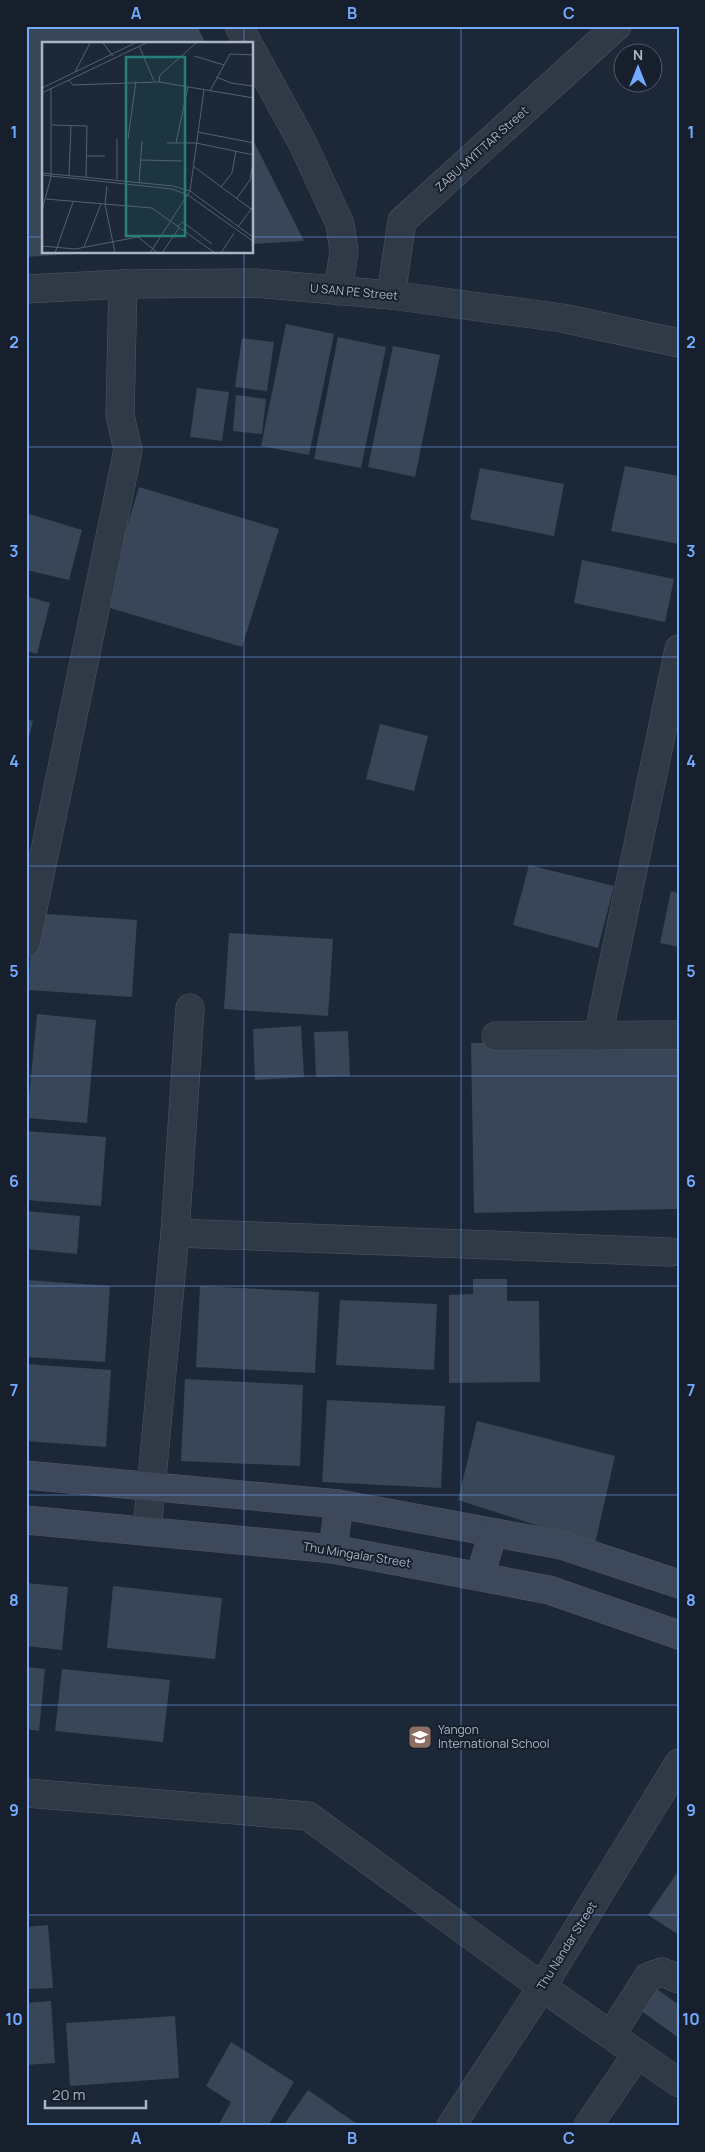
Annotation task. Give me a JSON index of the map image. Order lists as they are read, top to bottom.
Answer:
{
  "streets": {
    "street": [
      "ZABU MYITTAR Street",
      "U SAN PE Street",
      "Thu Mingalar Street",
      "Thu Nandar Street"
    ]
  },
  "crossings": [
    ["ZABU MYITTAR Street", "U SAN PE Street"]
  ],
  "places": {
    "school or university": ["Yangon International School"]
  },
  "scale_bar": "20 m",
  "north": "top",
  "grid": {
    "columns": ["A", "B", "C"],
    "rows": [
      "1",
      "2",
      "3",
      "4",
      "5",
      "6",
      "7",
      "8",
      "9",
      "10"
    ]
  }
}
